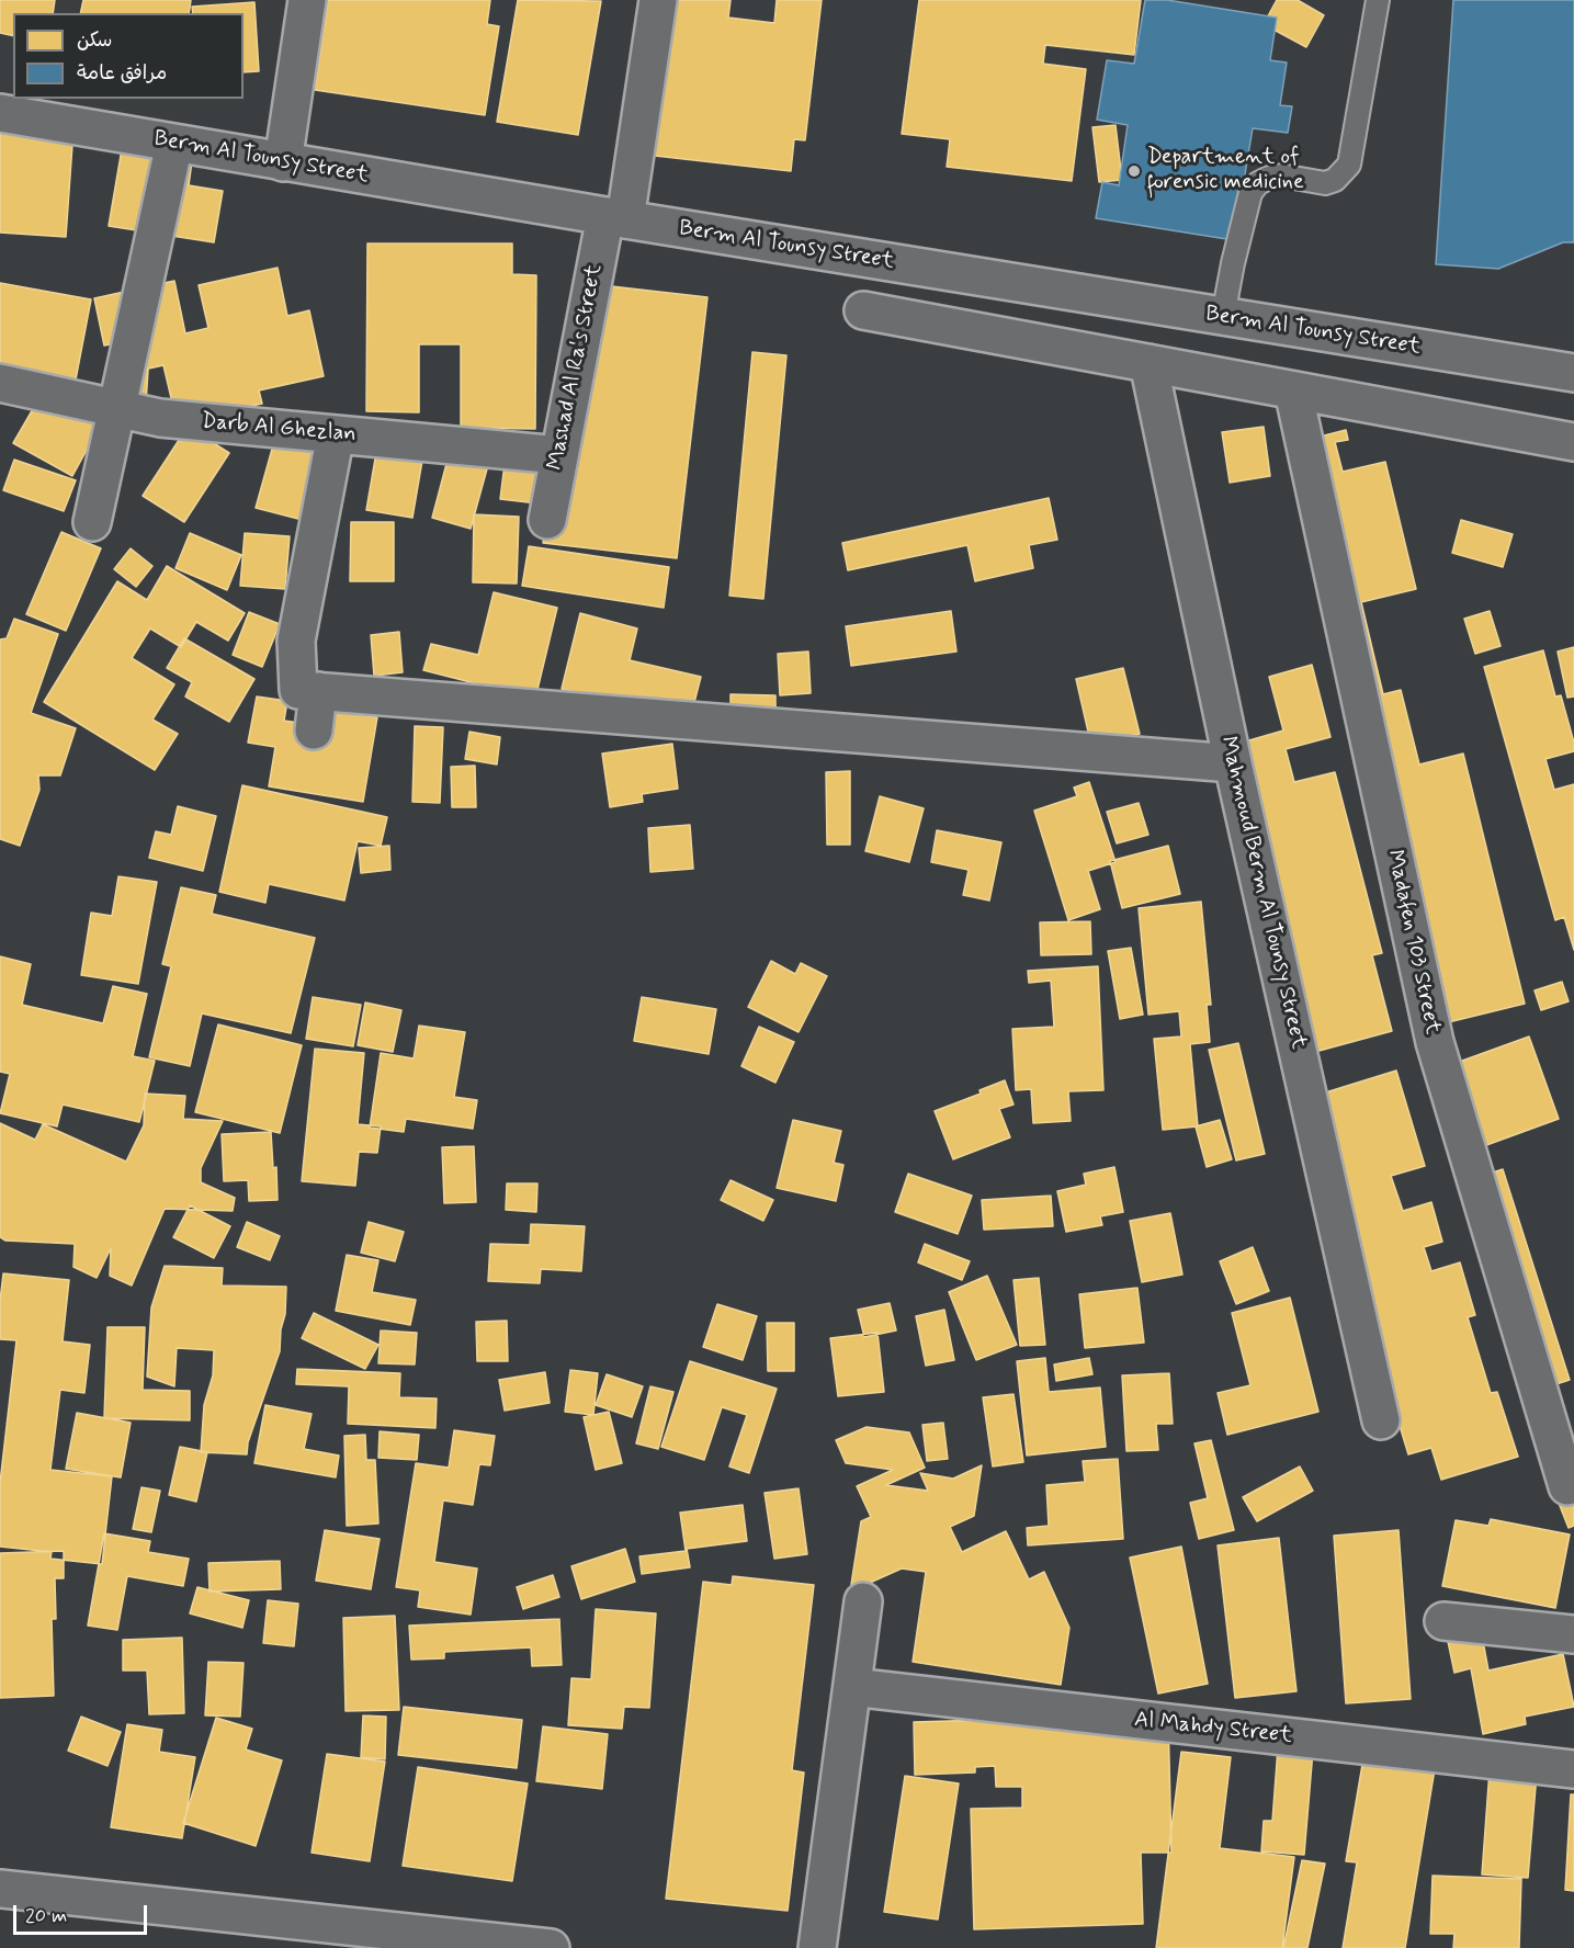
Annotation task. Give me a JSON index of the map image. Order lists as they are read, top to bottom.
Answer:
{
  "streets": {
    "street": [
      "Berm Al Tounsy Street",
      "Mashad Al Ra's Street",
      "Darb Al Ghezlan",
      "Mahmoud Berm Al Tounsy Street",
      "Madafen 103 Street",
      "Al Mahdy Street"
    ]
  },
  "crossings": [
    ["Berm Al Tounsy Street", "Mashad Al Ra's Street"],
    ["Mashad Al Ra's Street", "Darb Al Ghezlan"]
  ],
  "places": ["Department of forensic medicine"],
  "legend": ["سكن", "مرافق عامة"],
  "scale_bar": "20 m"
}
